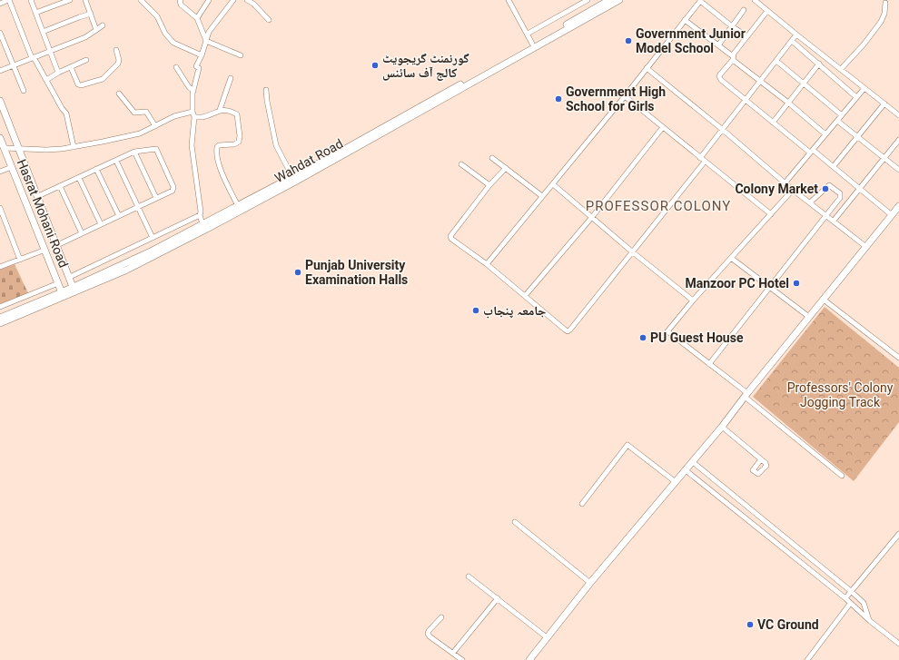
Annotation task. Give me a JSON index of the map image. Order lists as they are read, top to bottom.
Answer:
{
  "streets": {
    "main road": ["Wahdat Road", "Hasrat Mohani Road"]
  },
  "crossings": [
    ["Wahdat Road", "Hasrat Mohani Road"]
  ],
  "districts": ["PROFESSOR COLONY"],
  "parks": ["Professors' Colony Jogging Track"],
  "places": [
    "Government Junior Model School",
    "گورنمنٹ گریجویٹ کالج آف سائنس",
    "Government High School for Girls",
    "Colony Market",
    "Punjab University Examination Halls",
    "Manzoor PC Hotel",
    "جامعہ پنجاب",
    "PU Guest House",
    "VC Ground"
  ]
}
